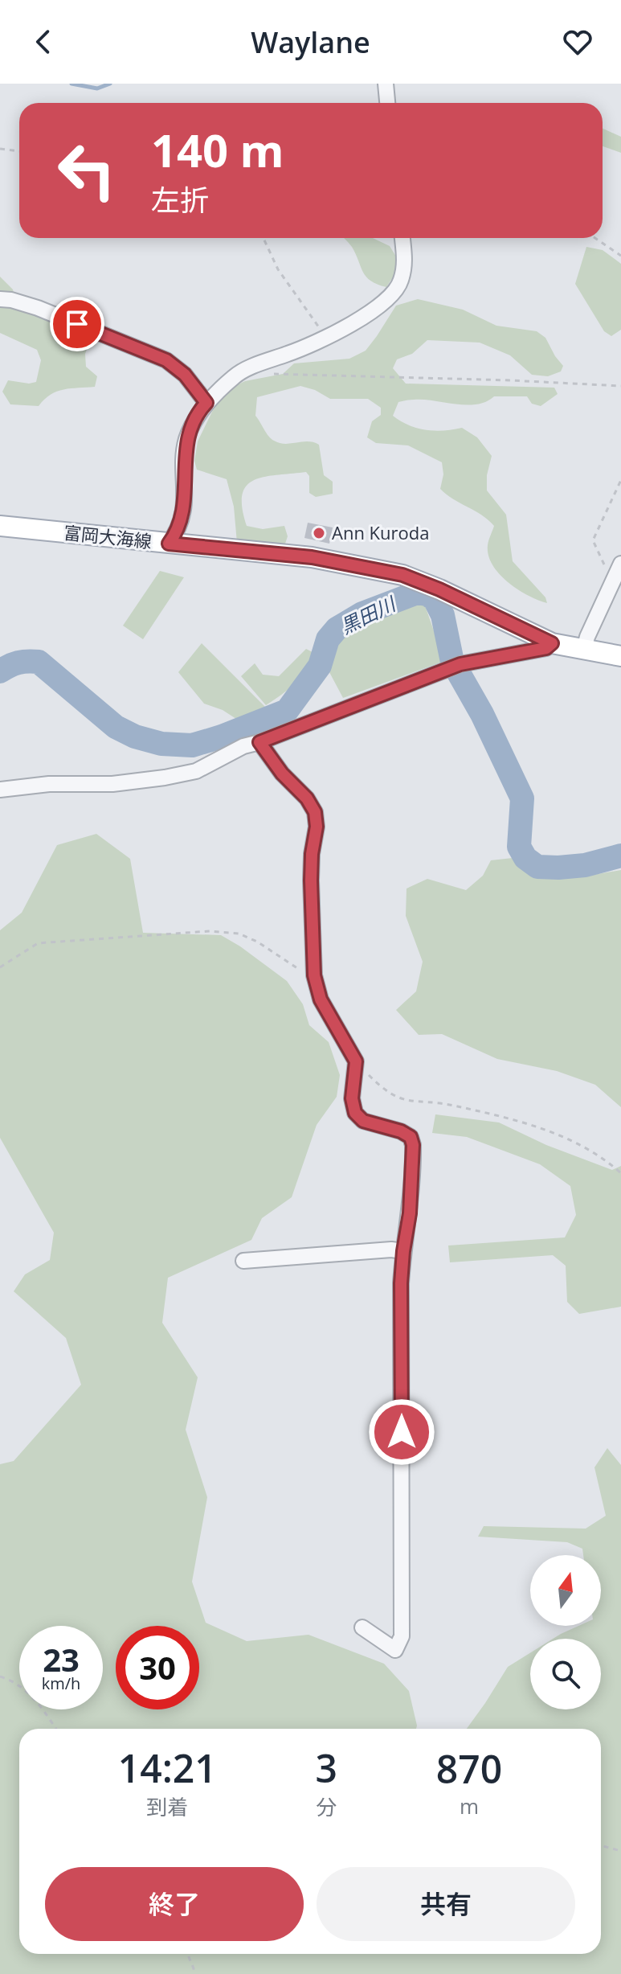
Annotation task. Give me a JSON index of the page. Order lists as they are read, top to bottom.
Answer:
{
  "streets": {
    "main road": ["富岡大海線"]
  },
  "water": ["黒田川"],
  "places": ["Ann Kuroda"],
  "north": "top",
  "page": {
    "header": "Waylane",
    "turn": ["140 m", "左折"],
    "speed": "23 km/h",
    "limit": "30",
    "eta": [
      "14:21",
      "到着",
      "3",
      "分",
      "870",
      "m"
    ],
    "buttons": ["終了", "共有"]
  }
}
